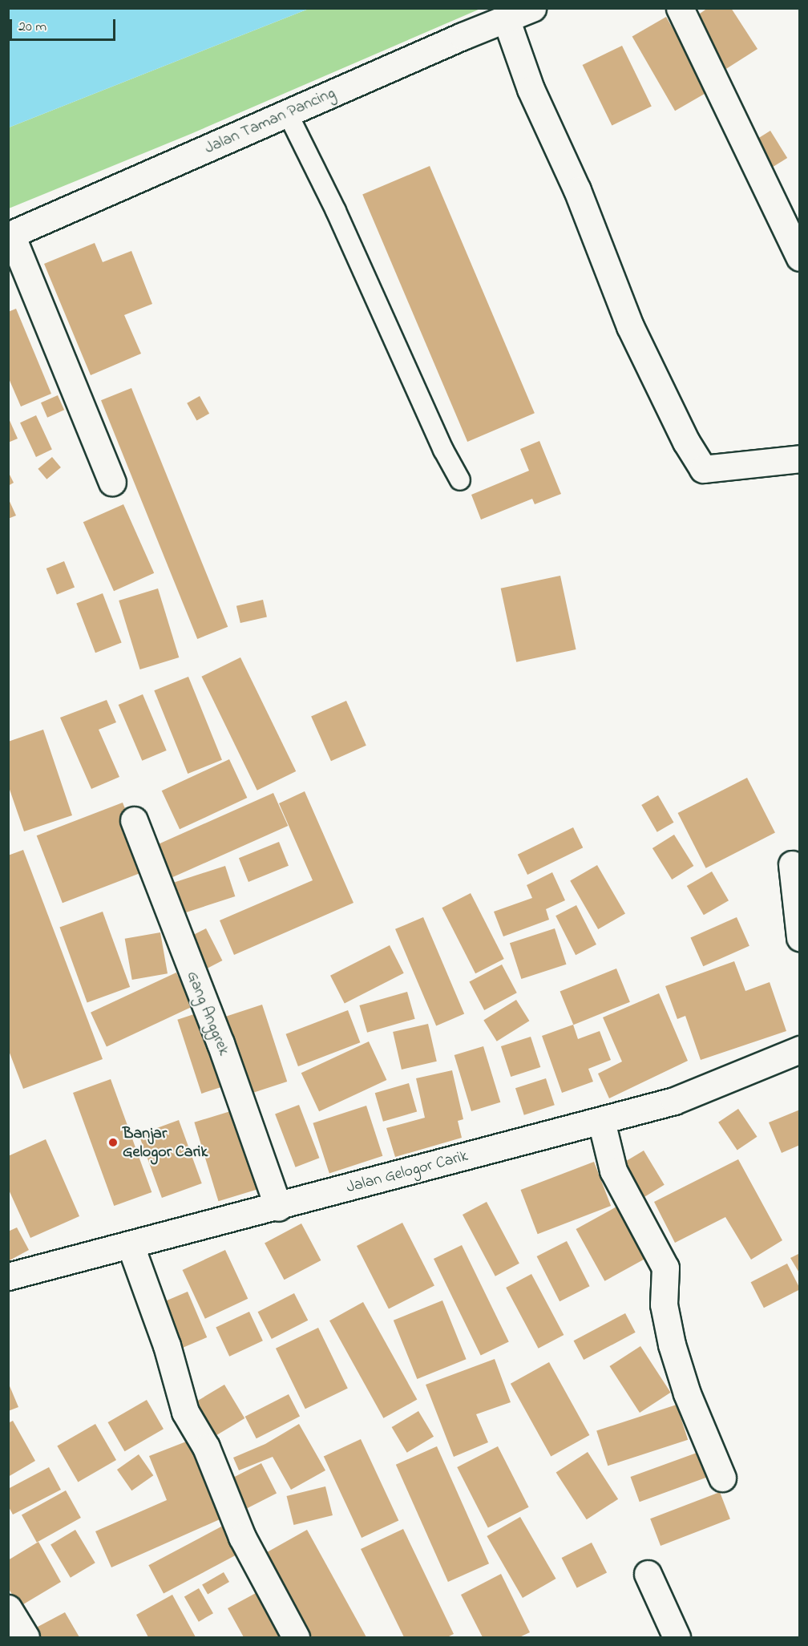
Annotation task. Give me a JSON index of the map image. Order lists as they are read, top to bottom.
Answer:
{
  "streets": {
    "street": ["Jalan Taman Pancing", "Gang Anggrek", "Jalan Gelogor Carik"]
  },
  "crossings": [
    ["Gang Anggrek", "Jalan Gelogor Carik"]
  ],
  "places": ["Banjar Gelogor Carik"],
  "scale_bar": "20 m"
}
